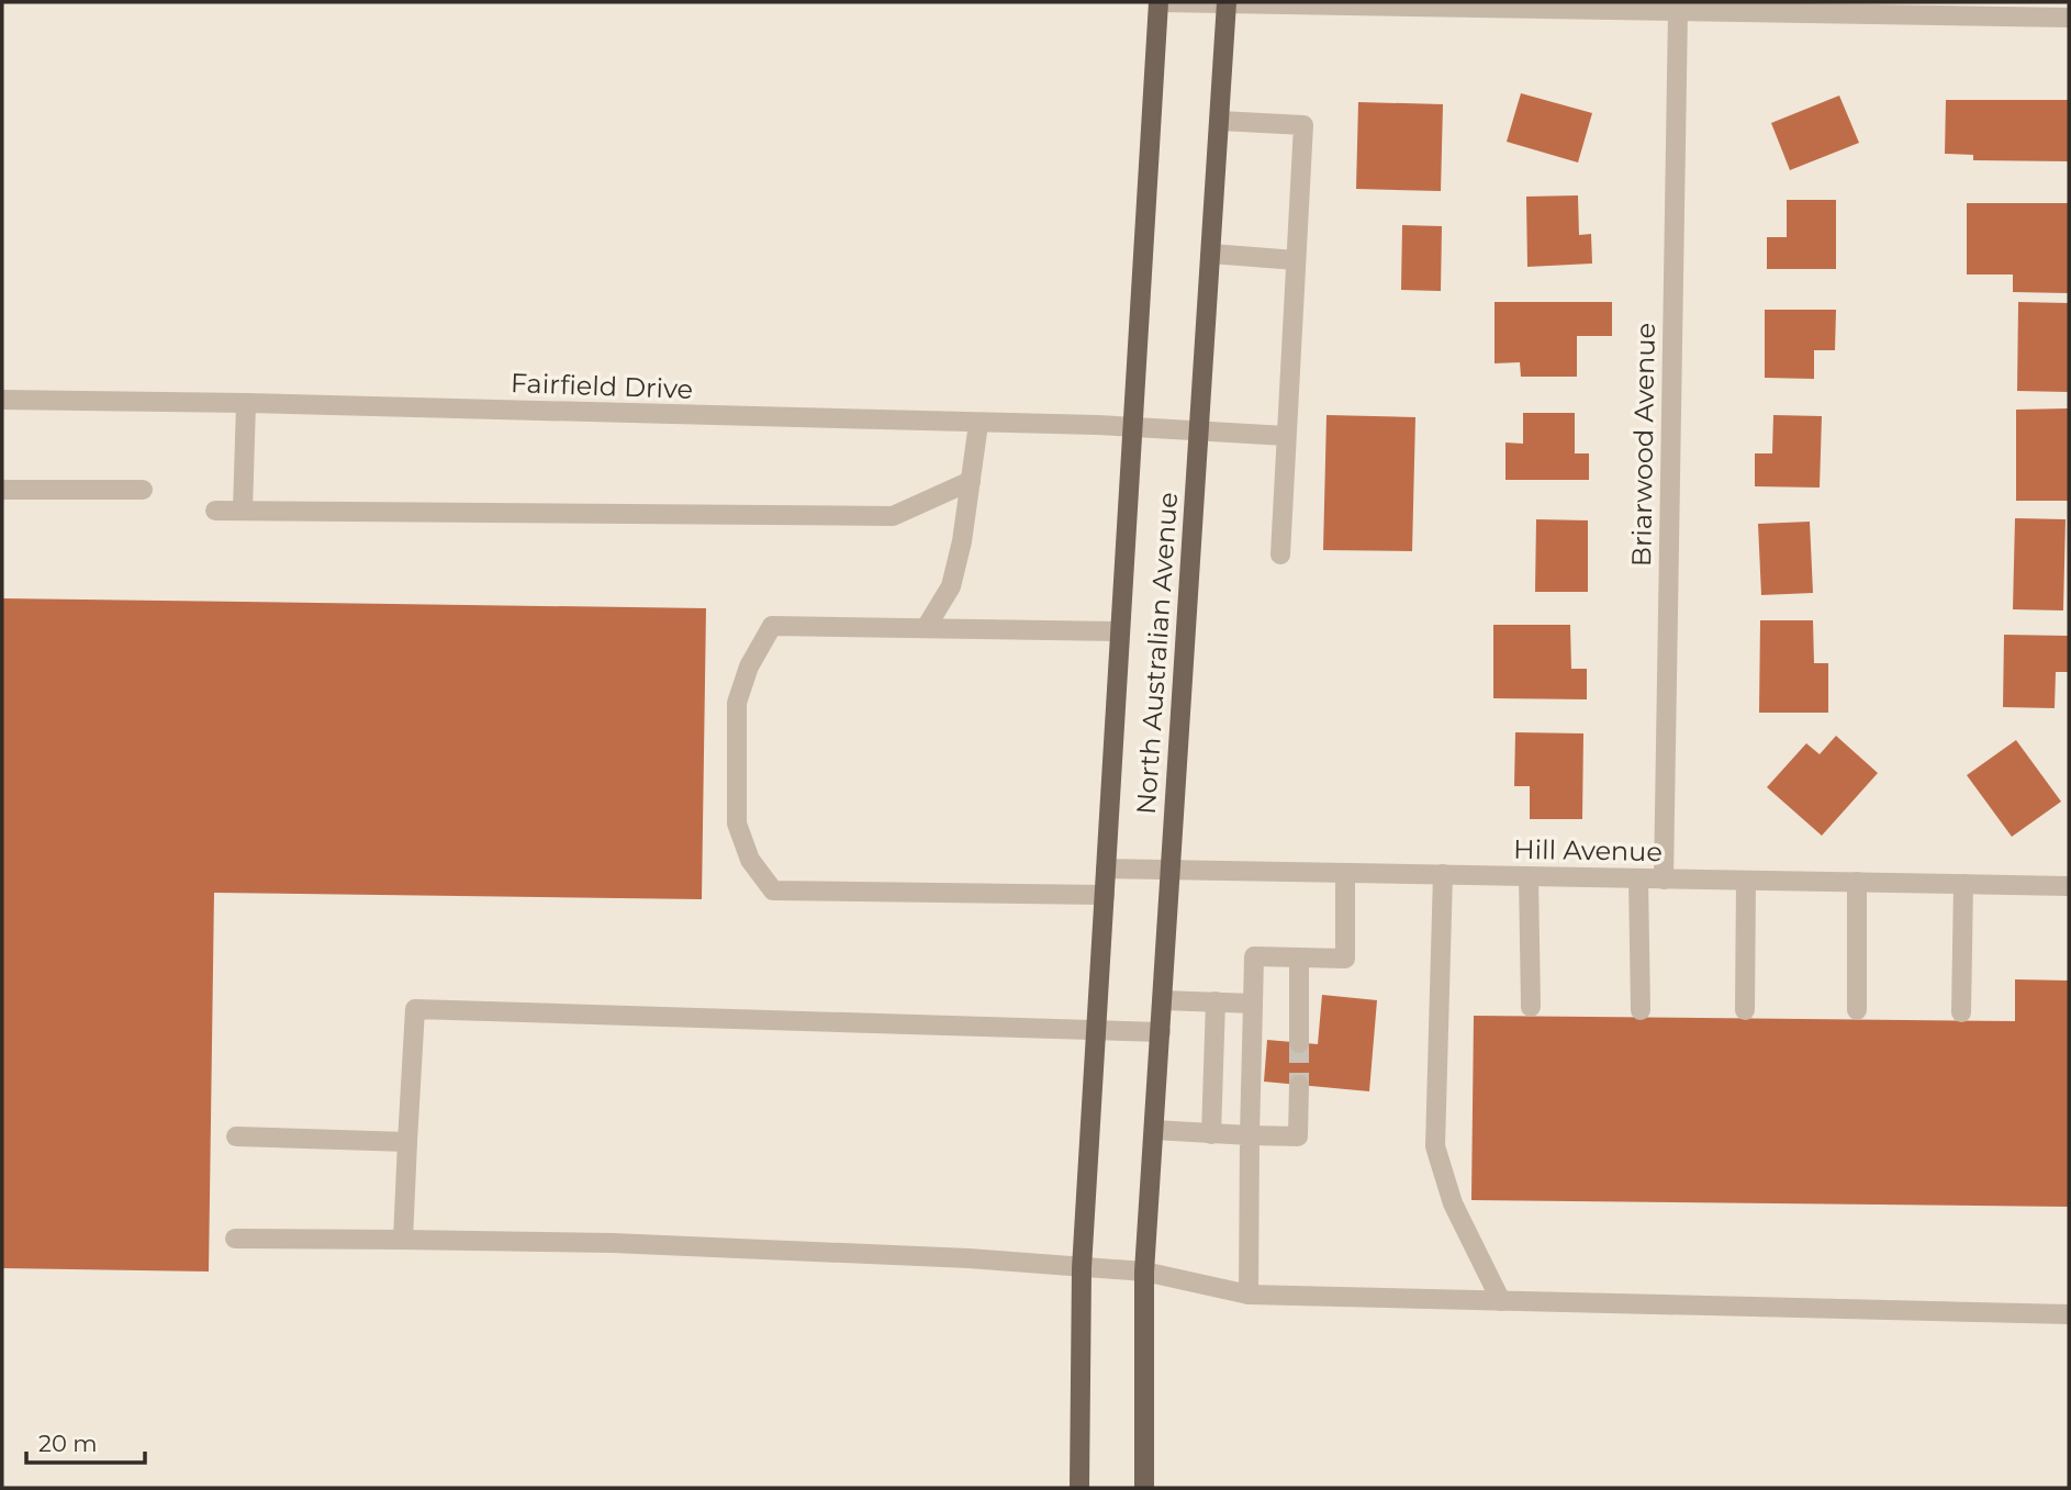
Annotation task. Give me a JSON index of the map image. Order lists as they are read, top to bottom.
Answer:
{
  "streets": {
    "main road": ["North Australian Avenue"],
    "street": ["Fairfield Drive", "Briarwood Avenue", "Hill Avenue"]
  },
  "crossings": [
    ["Fairfield Drive", "North Australian Avenue"],
    ["Briarwood Avenue", "Hill Avenue"],
    ["North Australian Avenue", "Hill Avenue"]
  ],
  "scale_bar": "20 m"
}
